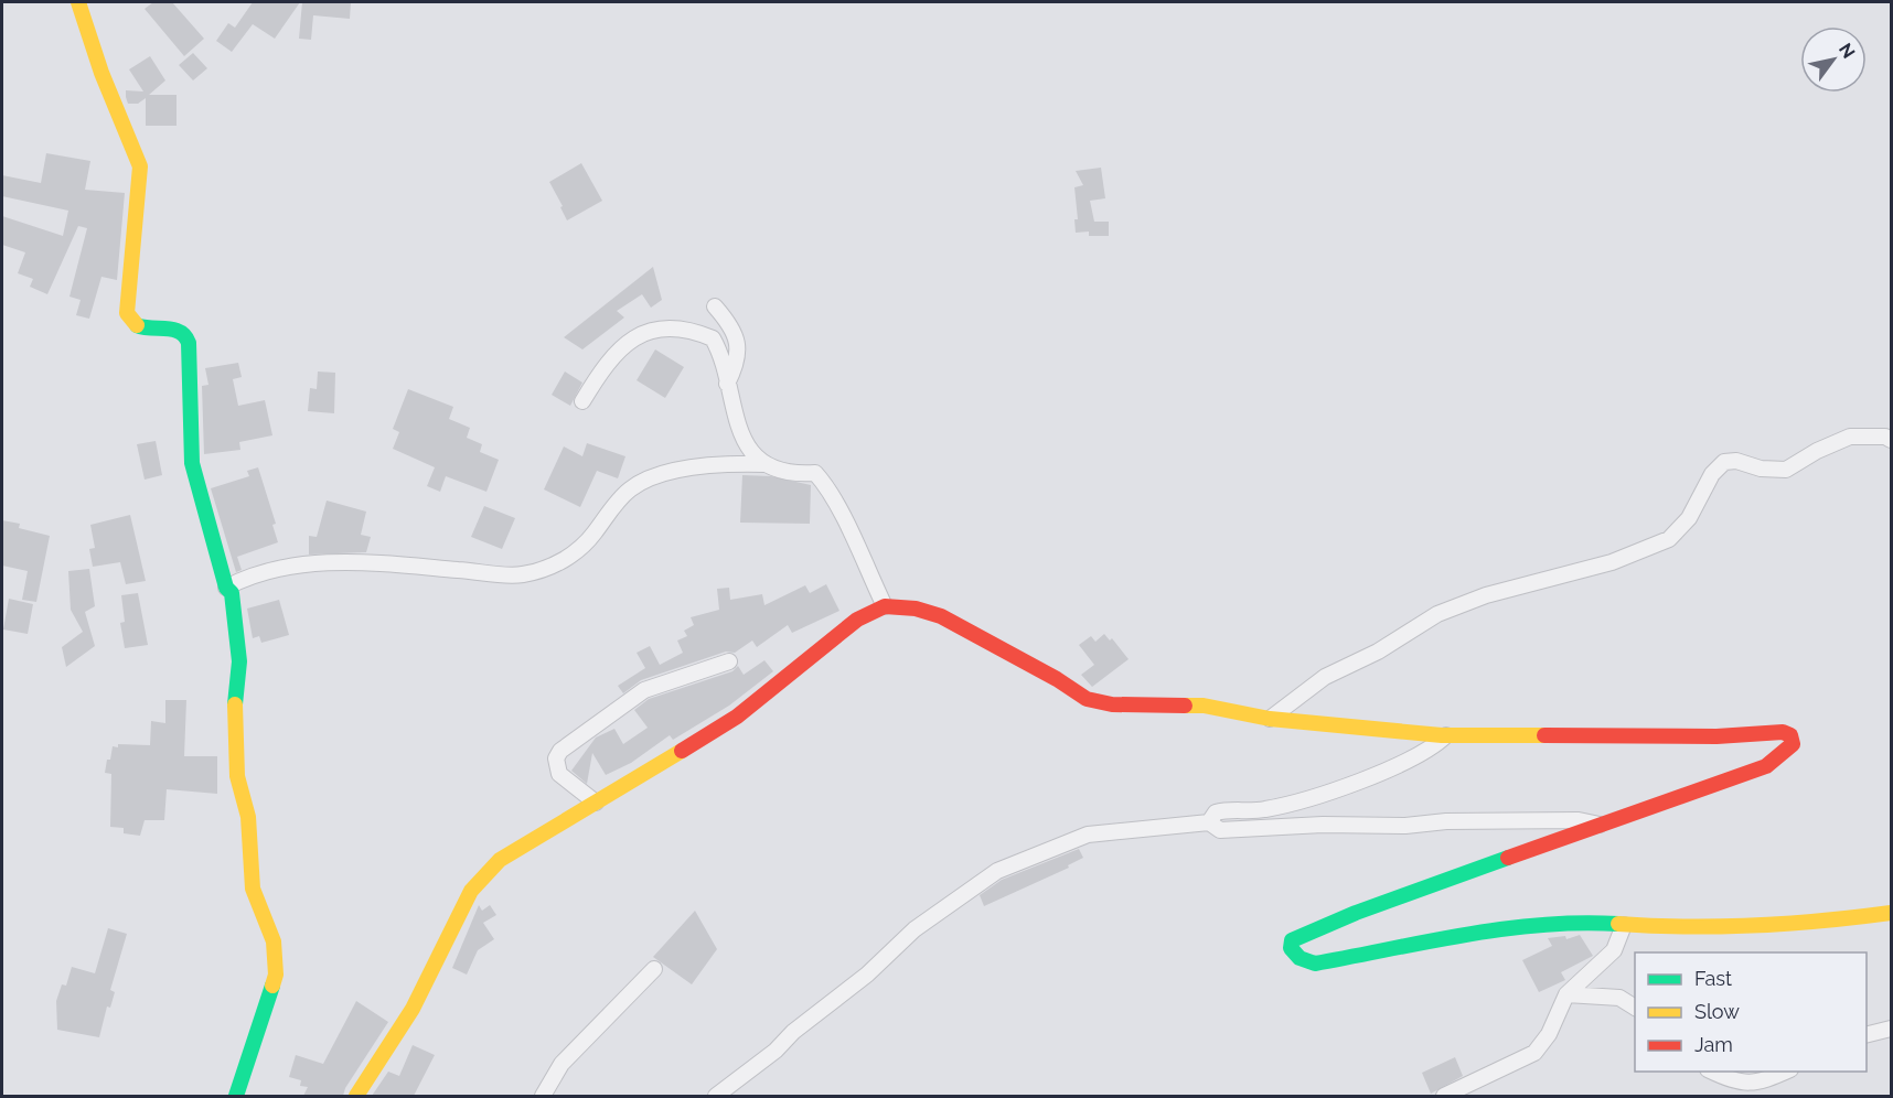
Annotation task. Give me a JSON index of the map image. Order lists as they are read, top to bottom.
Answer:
{
  "legend": ["Fast", "Slow", "Jam"],
  "north": "top right"
}
